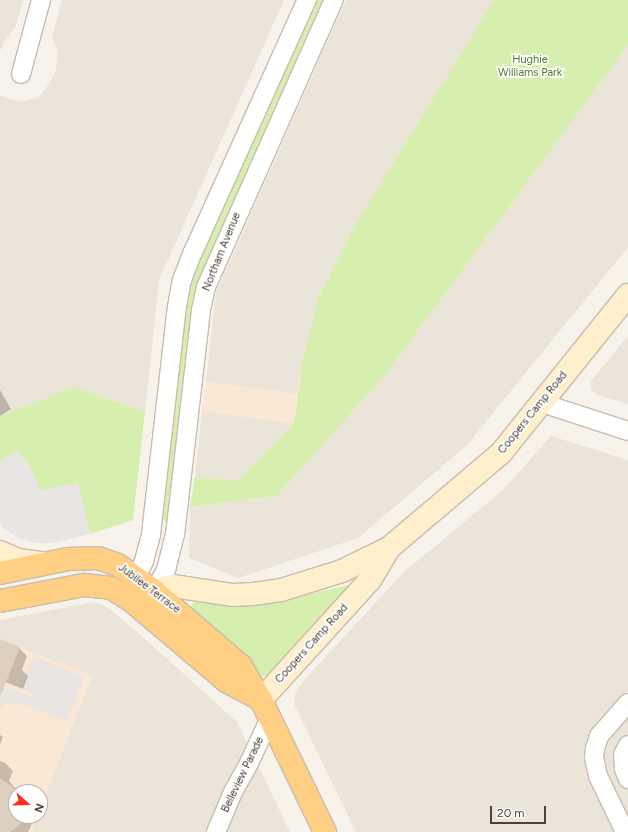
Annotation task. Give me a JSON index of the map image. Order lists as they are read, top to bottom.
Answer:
{
  "streets": {
    "highway": ["Jubilee Terrace"],
    "main road": ["Coopers Camp Road"],
    "street": ["Northam Avenue", "Belleview Parade"]
  },
  "crossings": [
    ["Northam Avenue", "Coopers Camp Road"],
    ["Northam Avenue", "Jubilee Terrace"],
    ["Coopers Camp Road", "Jubilee Terrace"],
    ["Coopers Camp Road", "Belleview Parade"],
    ["Jubilee Terrace", "Belleview Parade"]
  ],
  "parks": ["Hughie Williams Park"],
  "scale_bar": "20 m",
  "north": "right"
}
